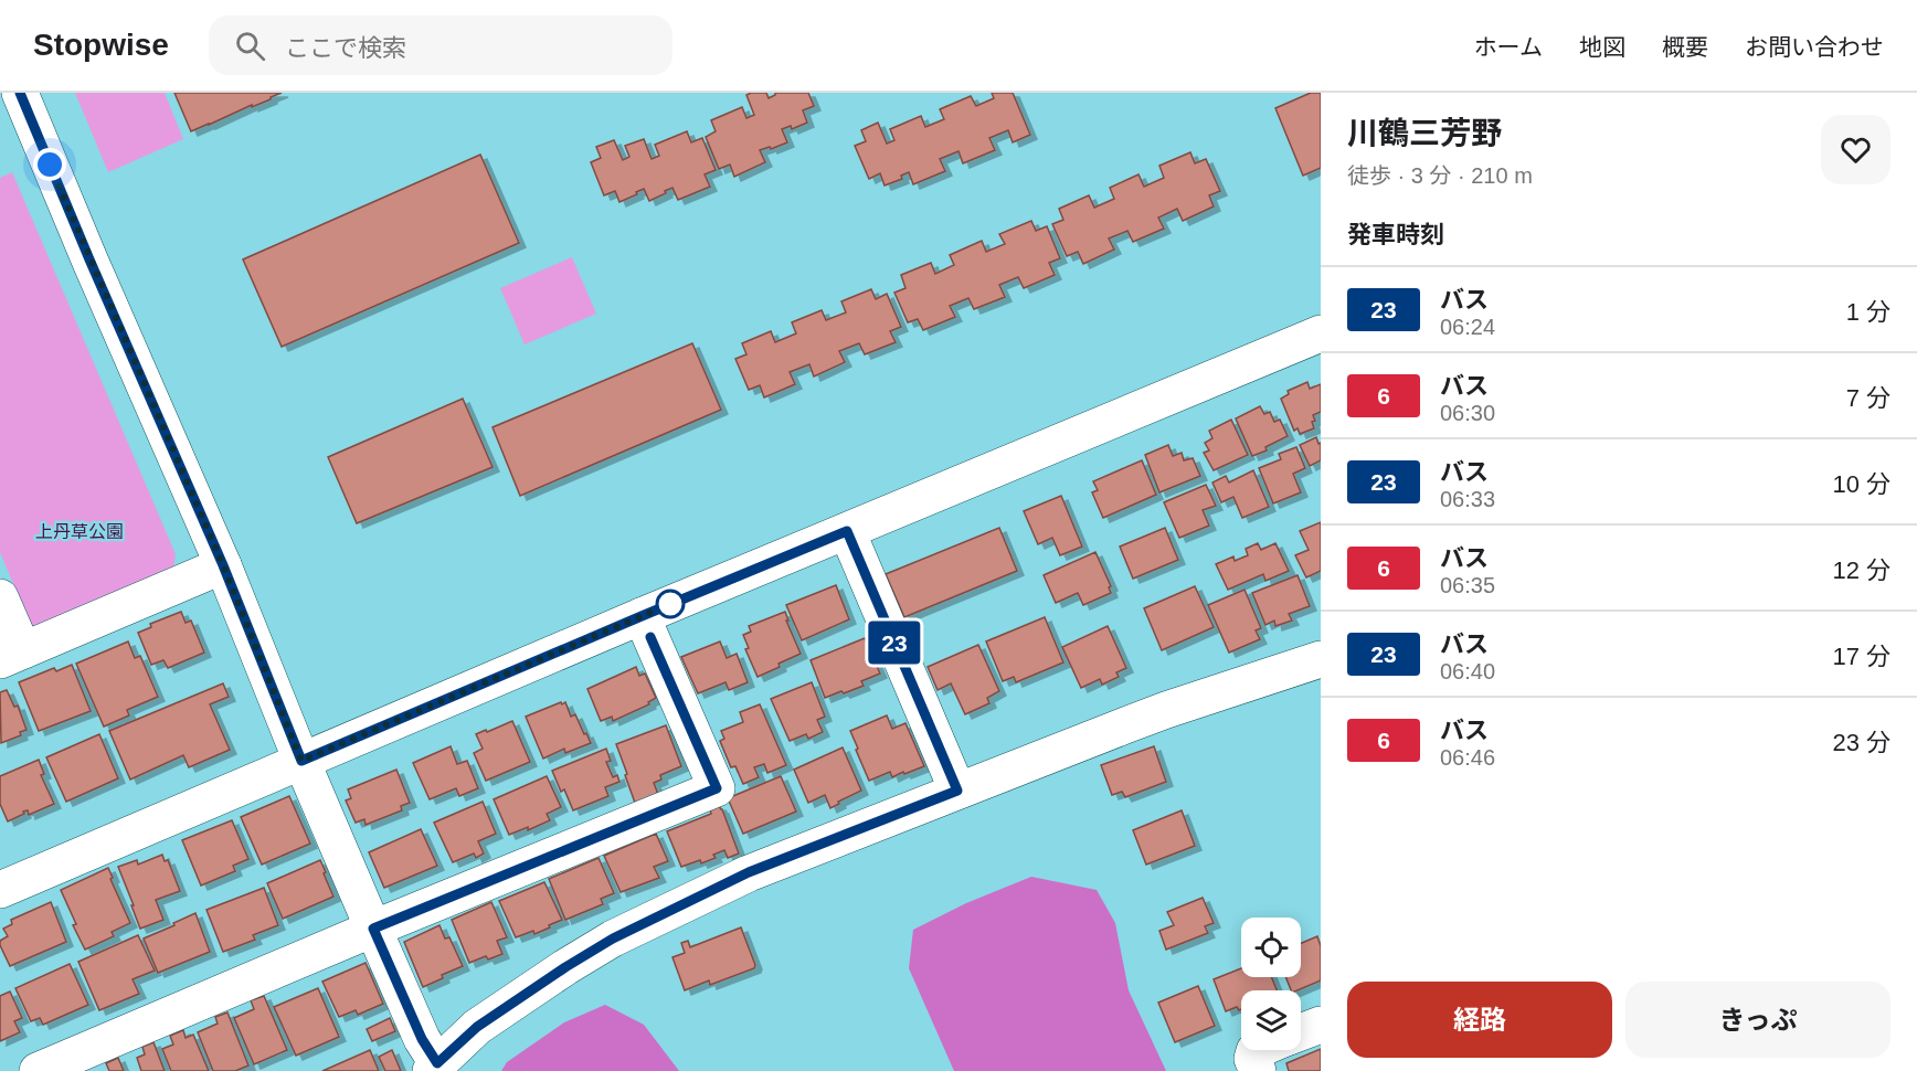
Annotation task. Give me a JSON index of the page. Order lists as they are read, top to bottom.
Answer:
{
  "parks": ["上丹草公園"],
  "lines": ["bus line 23"],
  "page": {
    "header": "Stopwise",
    "search": "ここで検索",
    "nav": [
      "ホーム",
      "地図",
      "概要",
      "お問い合わせ"
    ],
    "on_map": "23",
    "heading": [
      ["川鶴三芳野", "徒歩 · 3 分 · 210 m"],
      "発車時刻"
    ],
    "list": [
      {
        "mark": "23",
        "name": "バス",
        "note": "06:24",
        "value": "1 分"
      },
      {
        "mark": "6",
        "name": "バス",
        "note": "06:30",
        "value": "7 分"
      },
      {
        "mark": "23",
        "name": "バス",
        "note": "06:33",
        "value": "10 分"
      },
      {
        "mark": "6",
        "name": "バス",
        "note": "06:35",
        "value": "12 分"
      },
      {
        "mark": "23",
        "name": "バス",
        "note": "06:40",
        "value": "17 分"
      },
      {
        "mark": "6",
        "name": "バス",
        "note": "06:46",
        "value": "23 分"
      }
    ],
    "buttons": ["経路", "きっぷ"]
  }
}
